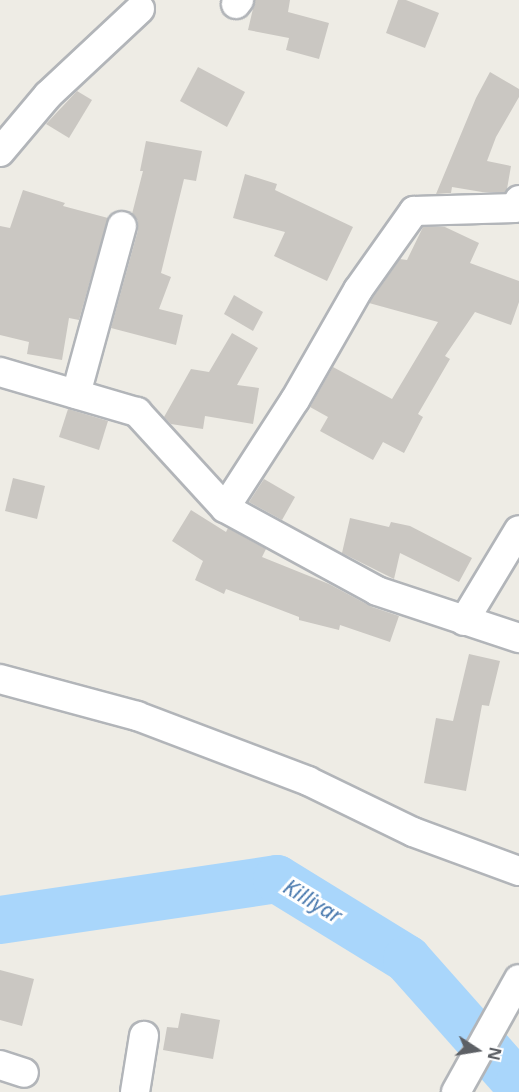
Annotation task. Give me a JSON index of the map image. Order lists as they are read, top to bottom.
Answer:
{
  "water": ["Killiyar"],
  "north": "right"
}
